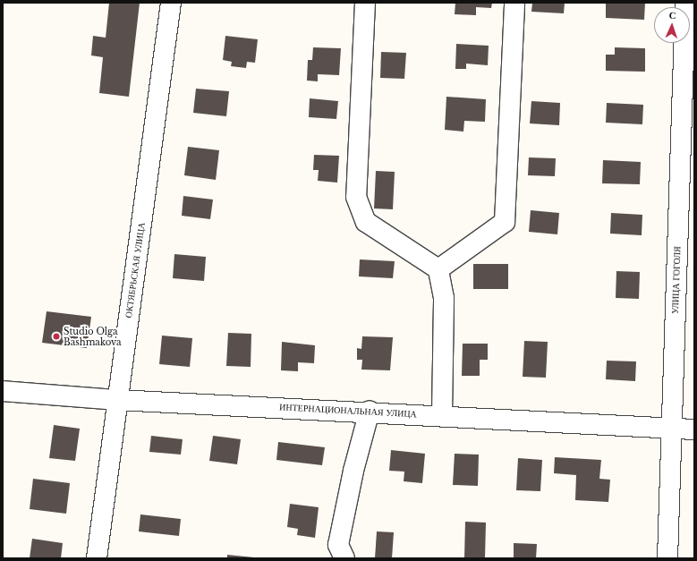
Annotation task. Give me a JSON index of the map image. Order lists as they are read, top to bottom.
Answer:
{
  "streets": {
    "street": ["ОКТЯБРЬСКАЯ УЛИЦА", "УЛИЦА ГОГОЛЯ", "ИНТЕРНАЦИОНАЛЬНАЯ УЛИЦА"]
  },
  "crossings": [
    ["ОКТЯБРЬСКАЯ УЛИЦА", "ИНТЕРНАЦИОНАЛЬНАЯ УЛИЦА"],
    ["УЛИЦА ГОГОЛЯ", "ИНТЕРНАЦИОНАЛЬНАЯ УЛИЦА"]
  ],
  "places": ["Studio Olga Bashmakova"],
  "north": "top"
}
